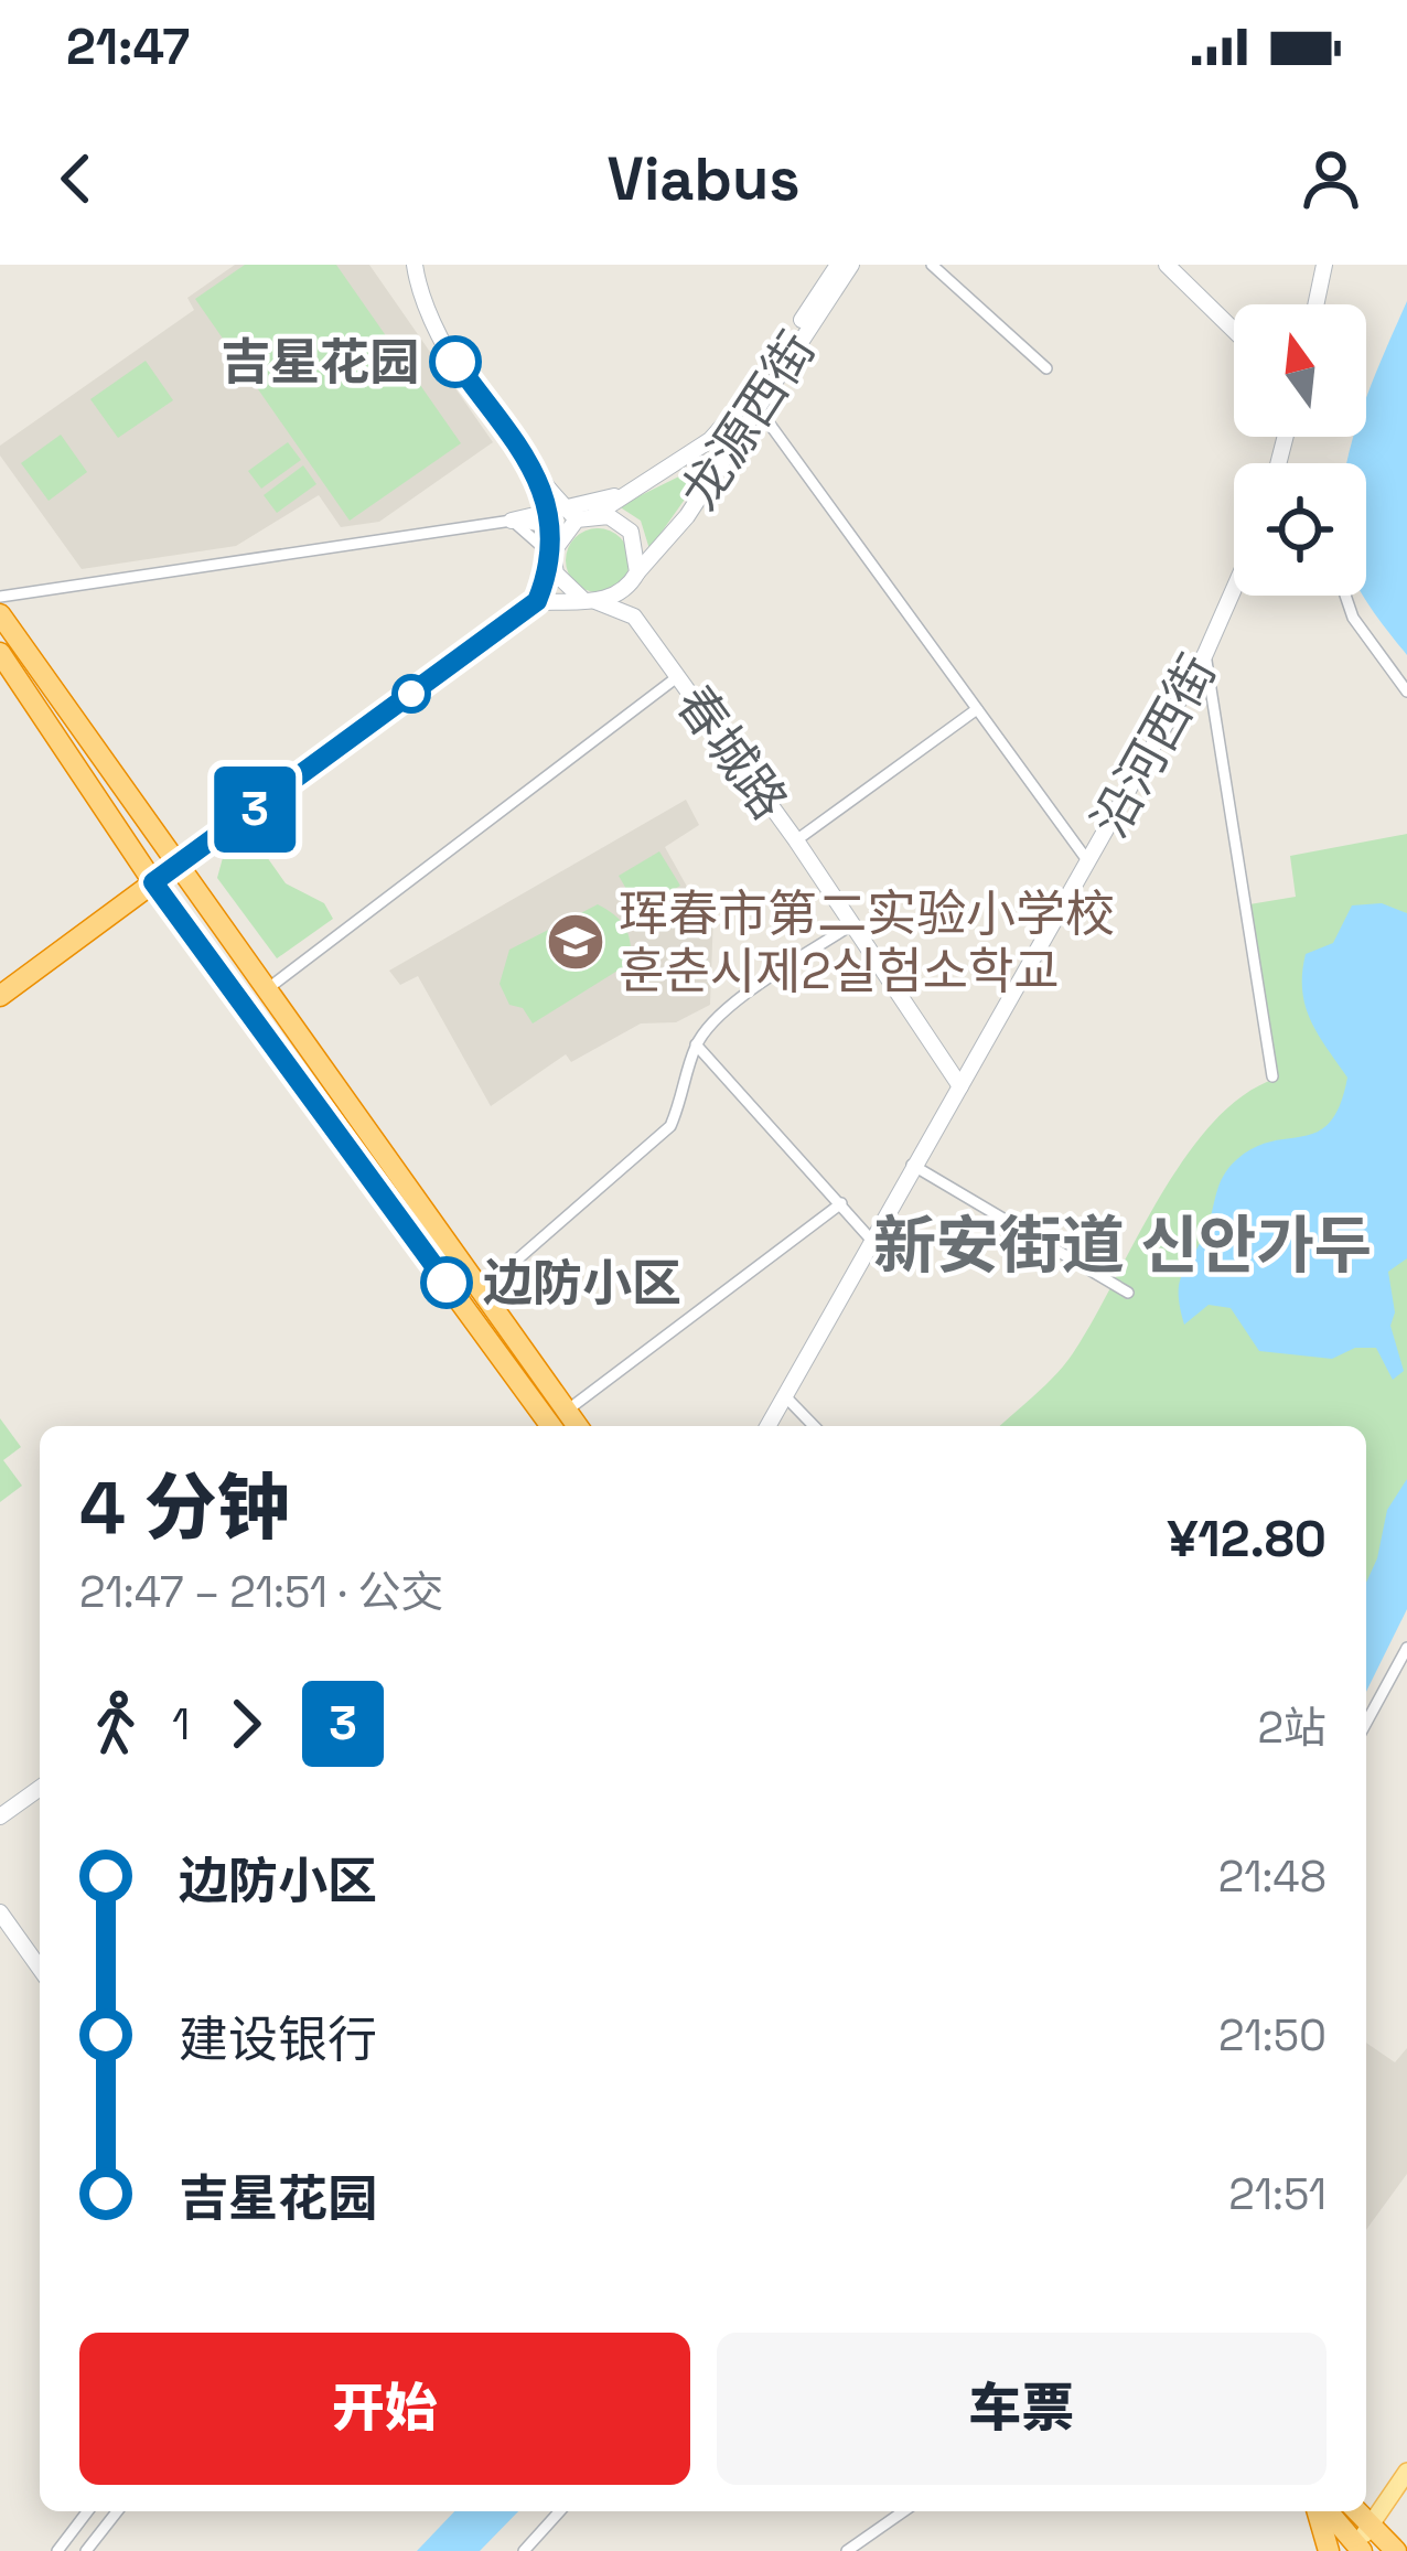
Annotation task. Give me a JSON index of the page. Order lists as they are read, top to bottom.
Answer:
{
  "streets": {
    "main road": ["龙源西街", "沿河西街", "春城路"]
  },
  "crossings": [
    ["沿河西街", "春城路"]
  ],
  "districts": ["新安街道 신안가두"],
  "places": {
    "other": ["吉星花园", "边防小区"],
    "school or university": ["珲春市第二实验小学校 훈춘시제2실험소학교"]
  },
  "lines": ["bus line 3"],
  "north": "top",
  "page": {
    "status": "21:47",
    "header": "Viabus",
    "on_map": "3",
    "heading": ["4 分钟", "21:47 – 21:51 · 公交", "¥12.80"],
    "legs": ["1", "3", "2站"],
    "list": [
      {
        "name": "边防小区",
        "value": "21:48"
      },
      {
        "name": "建设银行",
        "value": "21:50"
      },
      {
        "name": "吉星花园",
        "value": "21:51"
      }
    ],
    "buttons": ["开始", "车票"]
  }
}
